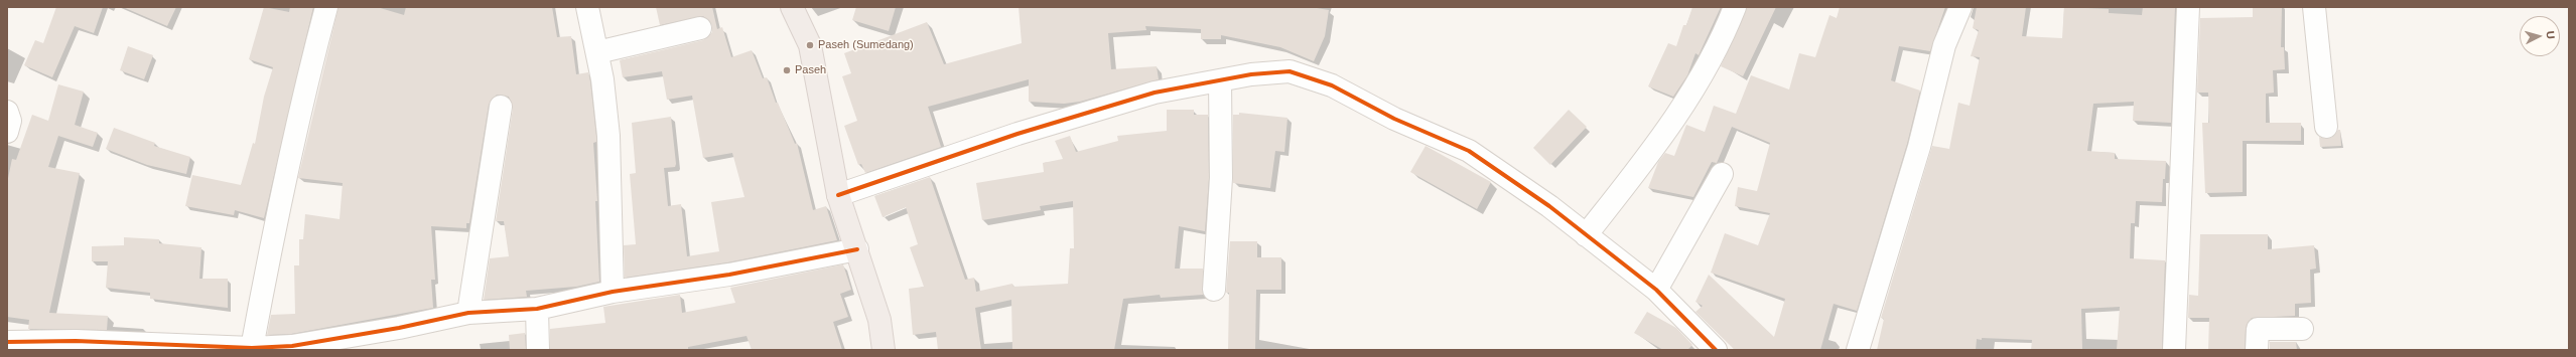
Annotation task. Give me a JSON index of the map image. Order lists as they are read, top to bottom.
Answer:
{
  "places": ["Paseh (Sumedang)", "Paseh"],
  "north": "right"
}
